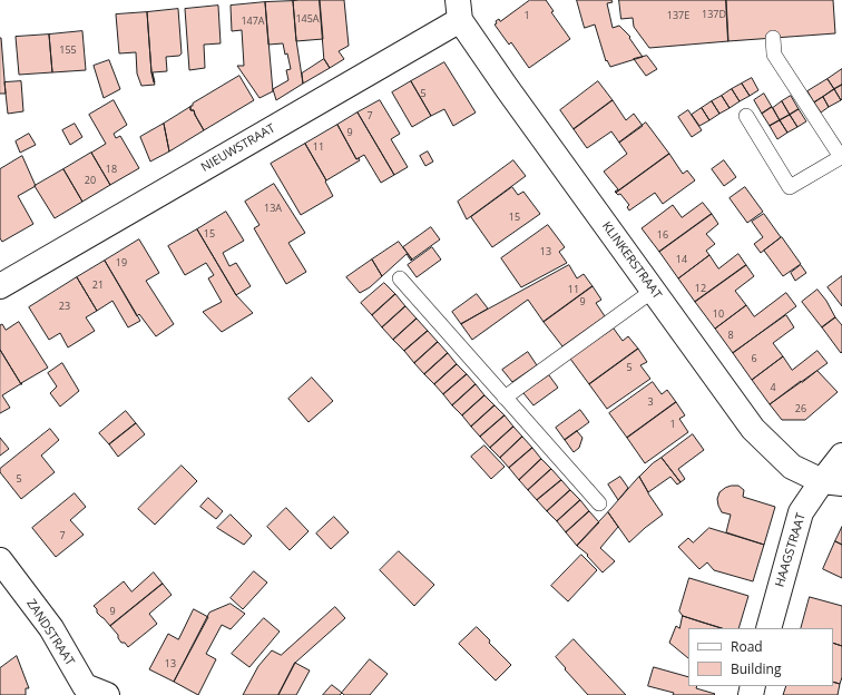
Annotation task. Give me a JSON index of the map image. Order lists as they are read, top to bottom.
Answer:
{
  "streets": {
    "street": [
      "NIEUWSTRAAT",
      "KLINKERSTRAAT",
      "HAAGSTRAAT",
      "ZANDSTRAAT"
    ]
  },
  "crossings": [
    ["NIEUWSTRAAT", "KLINKERSTRAAT"],
    ["KLINKERSTRAAT", "HAAGSTRAAT"]
  ],
  "house_numbers": [
    "137D",
    "1",
    "137E",
    "145A",
    "147A",
    "155",
    "5",
    "7",
    "9",
    "11",
    "18",
    "20",
    "13A",
    "15",
    "15",
    "16",
    "13",
    "14",
    "19",
    "21",
    "12",
    "11",
    "9",
    "23",
    "10",
    "8",
    "6",
    "5",
    "4",
    "3",
    "26",
    "1",
    "5",
    "7",
    "9",
    "13"
  ],
  "legend": ["Road", "Building"]
}
